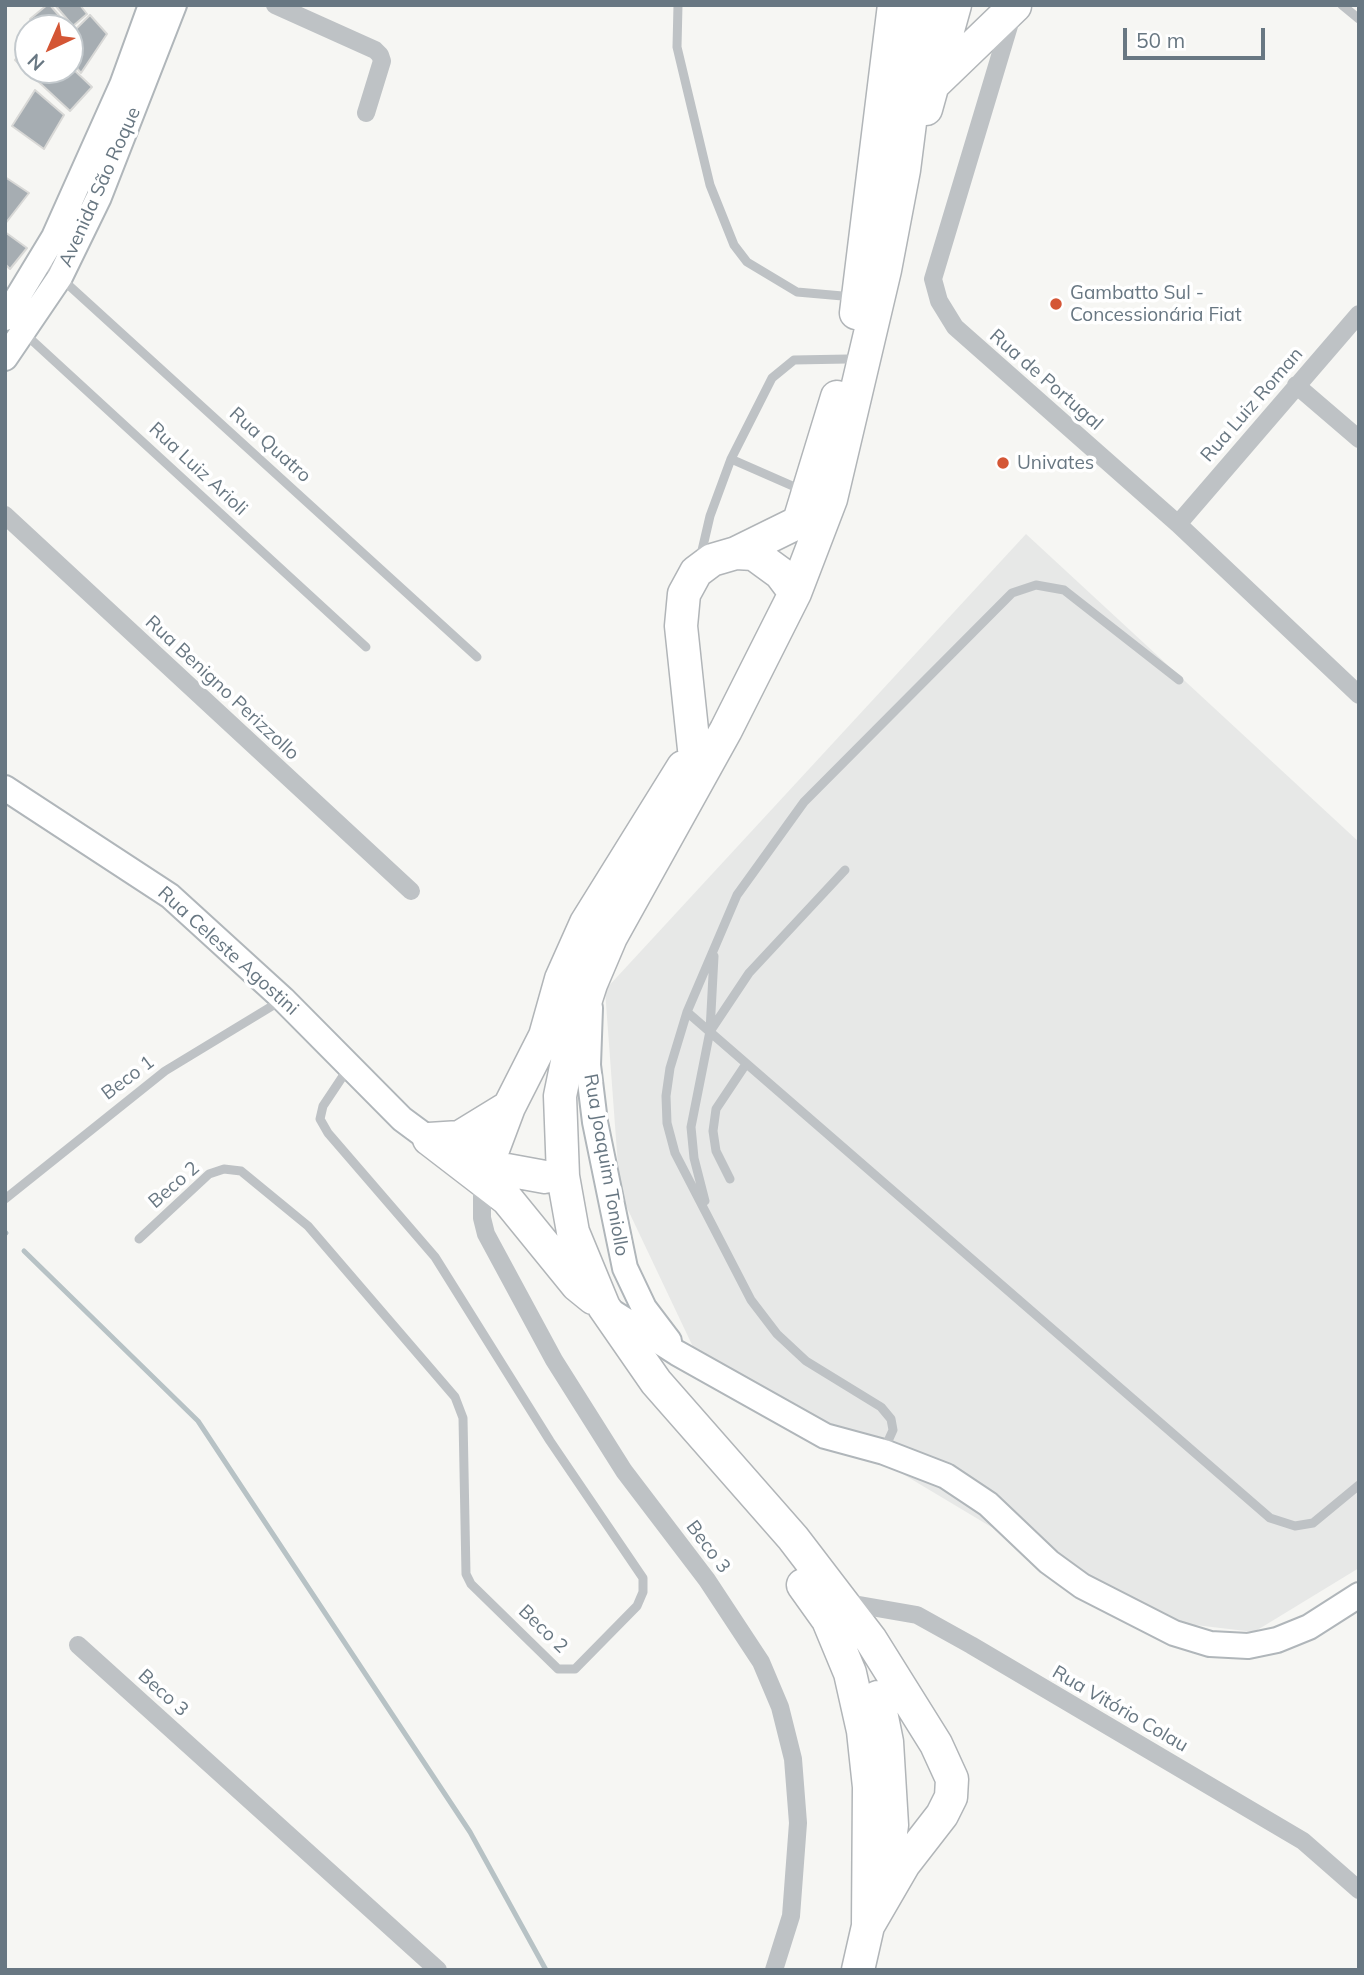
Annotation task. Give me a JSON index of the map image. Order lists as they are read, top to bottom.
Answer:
{
  "streets": {
    "street": [
      "Avenida São Roque",
      "Rua de Portugal",
      "Rua Luiz Roman",
      "Rua Benigno Perizzollo",
      "Rua Celeste Agostini",
      "Rua Joaquim Toniollo",
      "Beco 3",
      "Rua Vitório Colau"
    ],
    "lane": [
      "Rua Quatro",
      "Rua Luiz Arioli",
      "Beco 1",
      "Beco 2"
    ]
  },
  "crossings": [
    ["Avenida São Roque", "Rua Quatro"],
    ["Avenida São Roque", "Rua Luiz Arioli"],
    ["Rua de Portugal", "Rua Luiz Roman"],
    ["Rua Celeste Agostini", "Beco 1"],
    ["Rua Celeste Agostini", "Beco 2"]
  ],
  "places": ["Gambatto Sul - Concessionária Fiat", "Univates"],
  "scale_bar": "50 m",
  "north": "bottom left"
}
